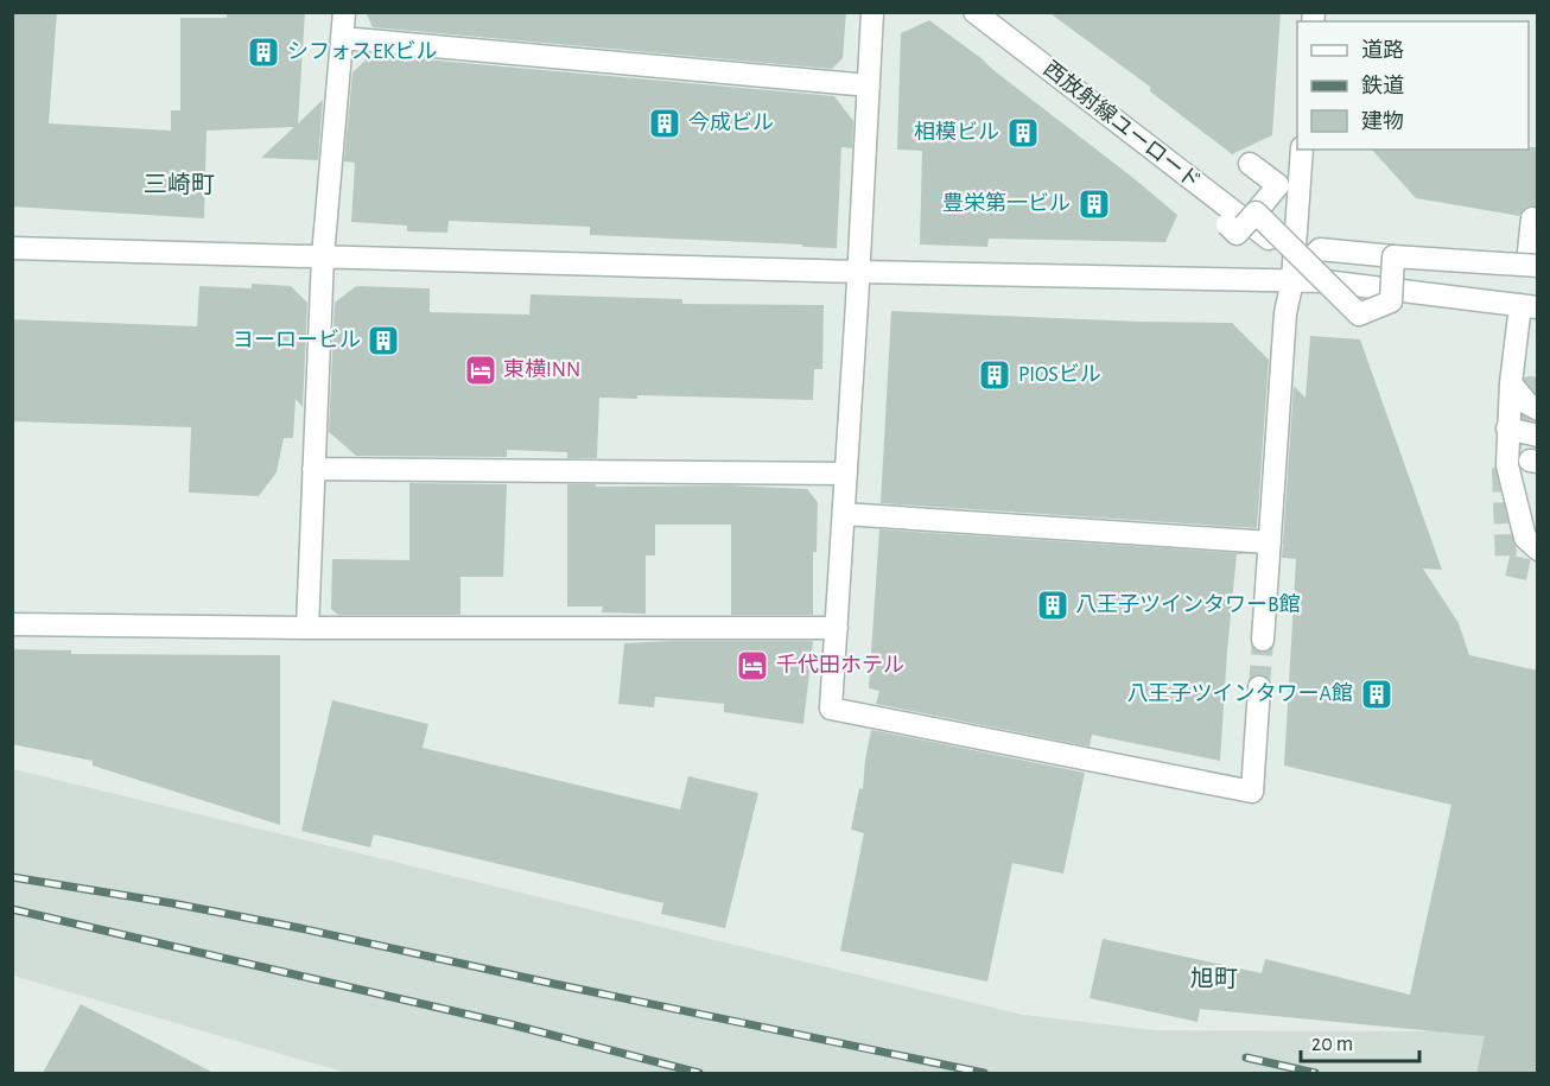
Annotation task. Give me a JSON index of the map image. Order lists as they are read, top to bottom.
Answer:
{
  "streets": {
    "street": ["西放射線ユーロード"]
  },
  "districts": ["三崎町", "旭町"],
  "places": {
    "building": [
      "シフォスEKビル",
      "今成ビル",
      "相模ビル",
      "豊栄第一ビル",
      "ヨーロービル",
      "PIOSビル",
      "八王子ツインタワーB館",
      "八王子ツインタワーA館"
    ],
    "hotel": ["東横INN", "千代田ホテル"]
  },
  "legend": ["道路", "鉄道", "建物"],
  "scale_bar": "20 m"
}
